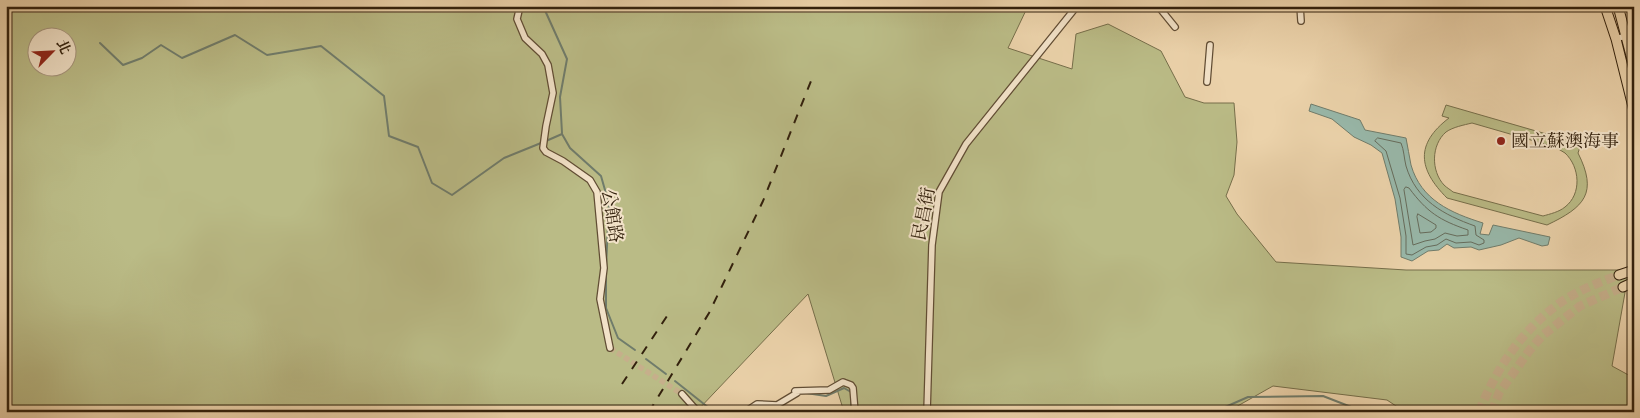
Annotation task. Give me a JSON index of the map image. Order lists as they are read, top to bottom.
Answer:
{
  "streets": {
    "street": ["民昌街", "公館路"]
  },
  "places": ["國立蘇澳海事"],
  "north": "top right"
}
